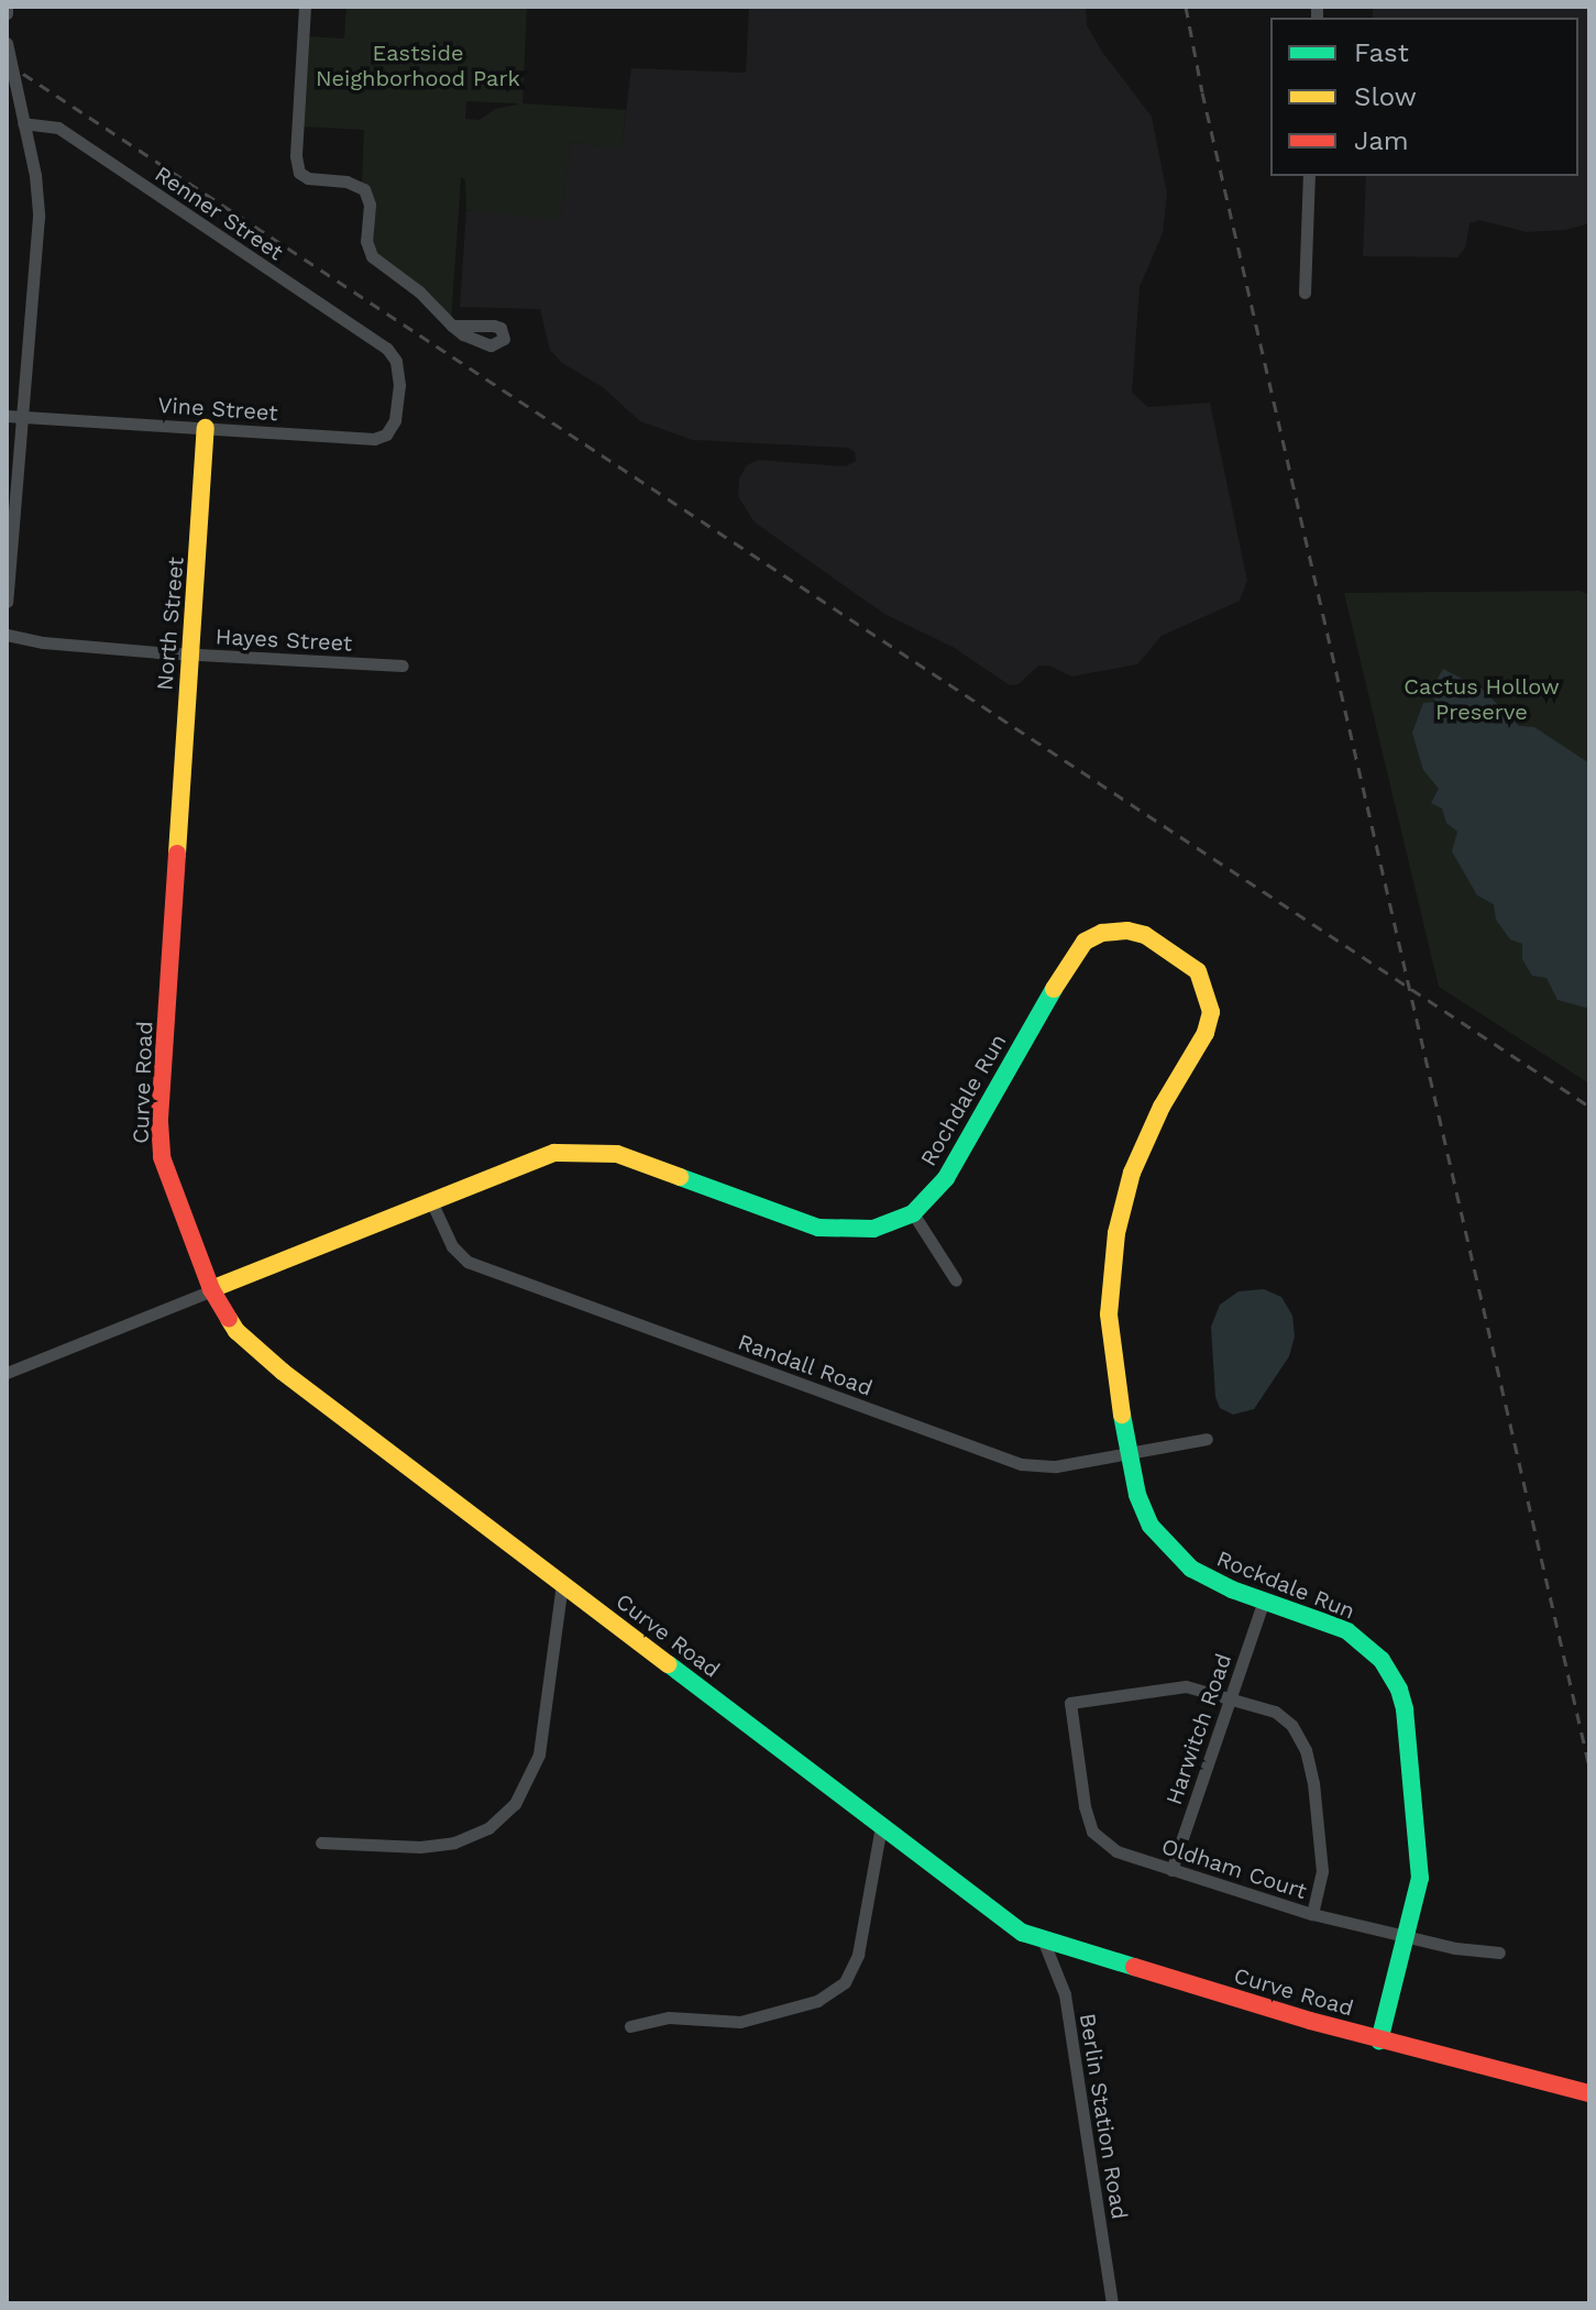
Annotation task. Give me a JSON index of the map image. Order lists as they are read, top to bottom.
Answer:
{
  "streets": {
    "street": [
      "Renner Street",
      "Vine Street",
      "North Street",
      "Hayes Street",
      "Curve Road",
      "Rochdale Run",
      "Randall Road",
      "Rockdale Run",
      "Harwitch Road",
      "Oldham Court",
      "Berlin Station Road"
    ]
  },
  "crossings": [
    ["Renner Street", "Vine Street"],
    ["Vine Street", "North Street"],
    ["North Street", "Hayes Street"],
    ["North Street", "Curve Road"],
    ["Curve Road", "Rochdale Run"],
    ["Curve Road", "Rockdale Run"],
    ["Curve Road", "Berlin Station Road"],
    ["Rochdale Run", "Randall Road"],
    ["Rochdale Run", "Rockdale Run"],
    ["Randall Road", "Rockdale Run"],
    ["Rockdale Run", "Harwitch Road"],
    ["Rockdale Run", "Oldham Court"],
    ["Harwitch Road", "Oldham Court"]
  ],
  "parks": ["Eastside Neighborhood Park", "Cactus Hollow Preserve"],
  "legend": ["Fast", "Slow", "Jam"]
}
